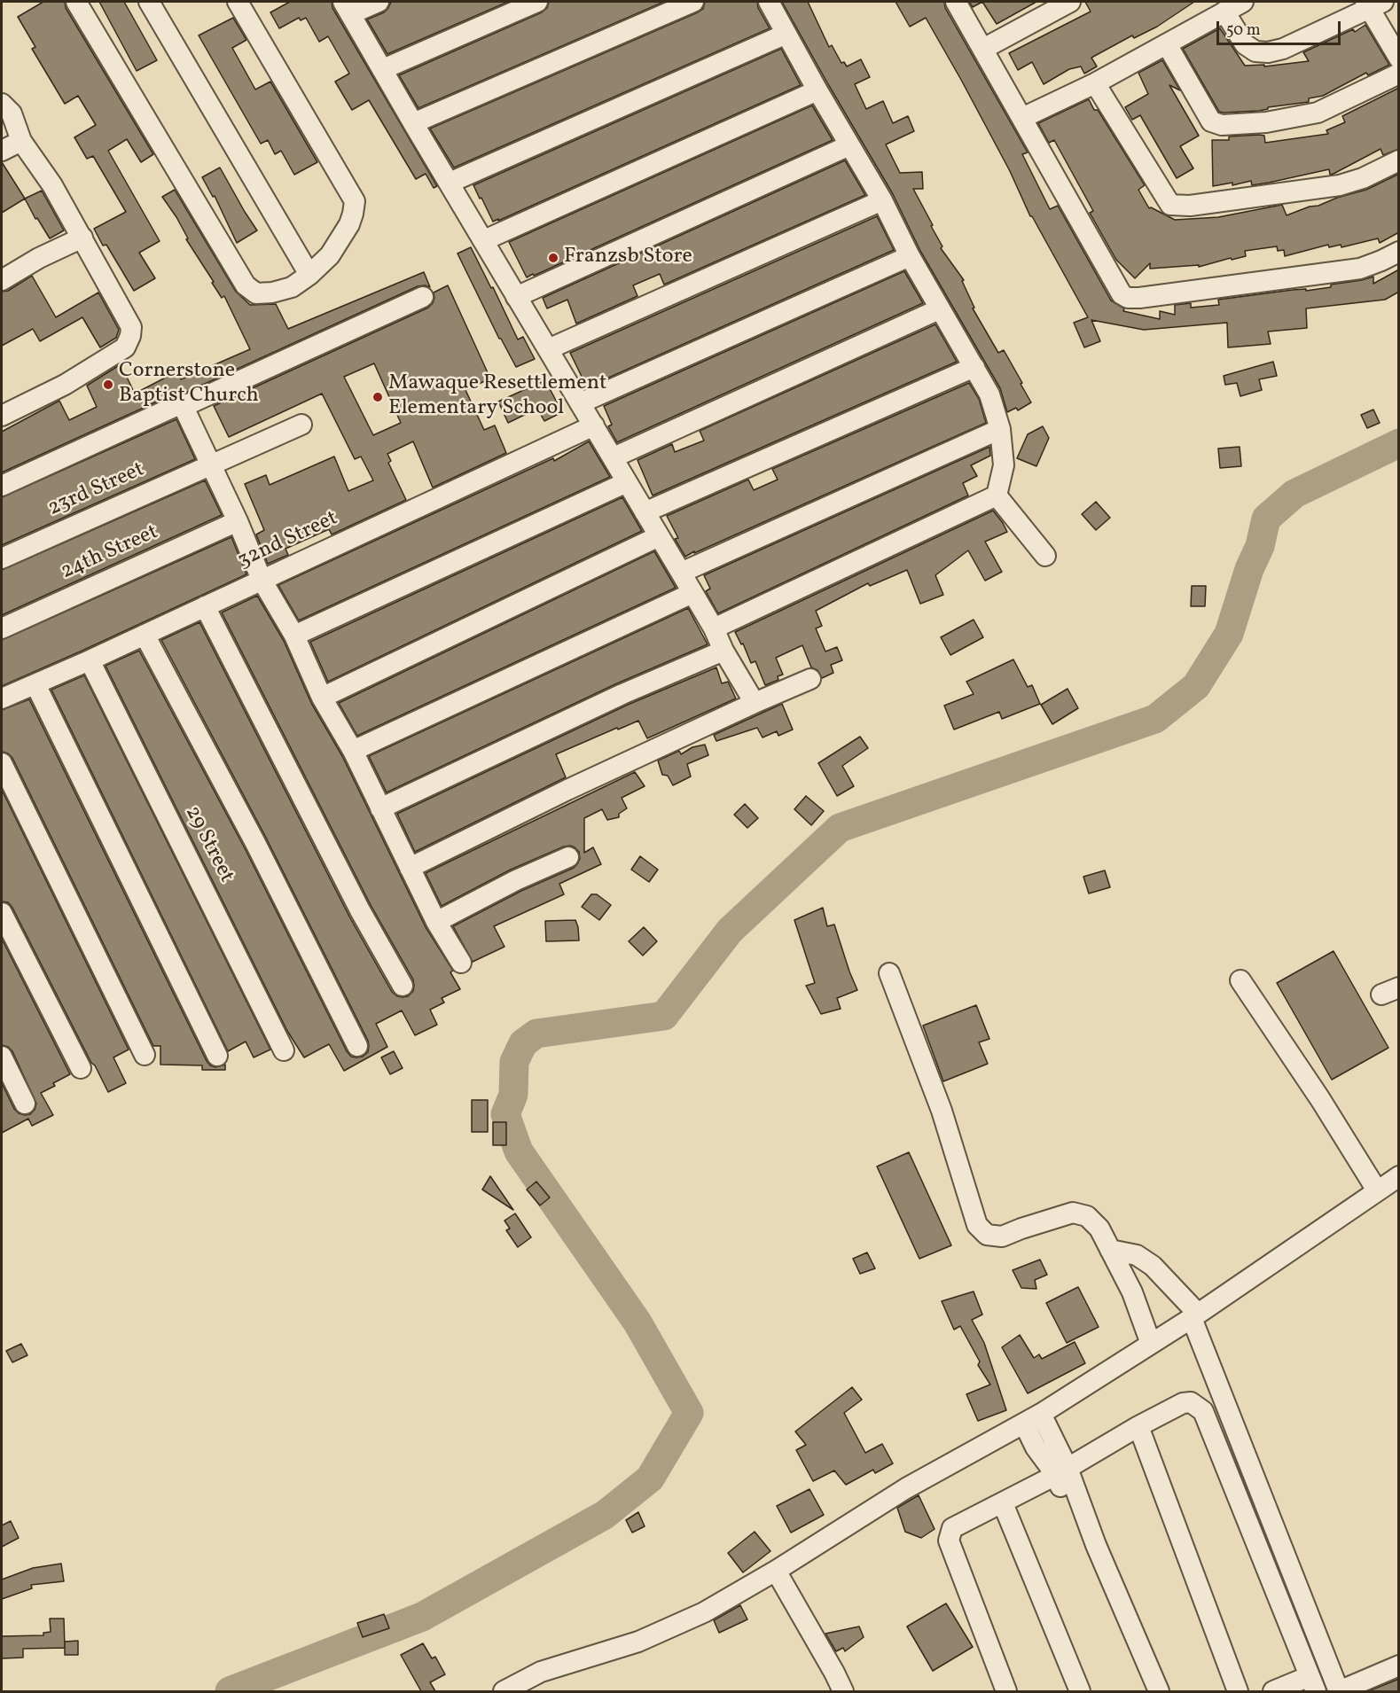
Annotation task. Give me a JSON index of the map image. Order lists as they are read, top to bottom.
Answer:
{
  "streets": {
    "street": [
      "23rd Street",
      "32nd Street",
      "24th Street",
      "29 Street"
    ]
  },
  "crossings": [
    ["32nd Street", "29 Street"]
  ],
  "places": ["Franzsb Store", "Cornerstone Baptist Church", "Mawaque Resettlement Elementary School"],
  "scale_bar": "50 m"
}
